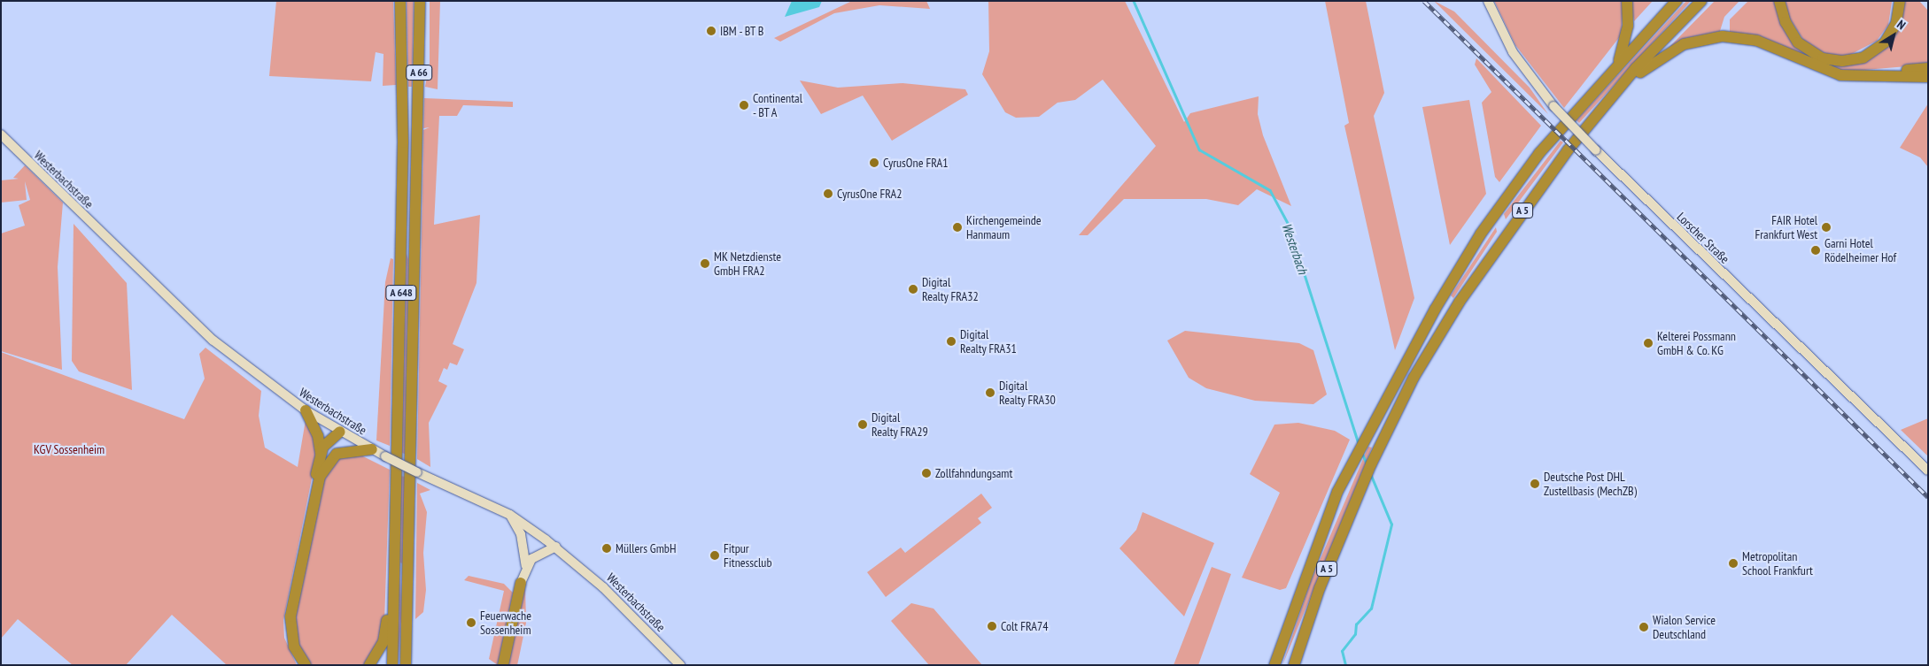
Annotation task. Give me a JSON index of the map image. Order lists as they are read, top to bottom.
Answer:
{
  "streets": {
    "highway": ["A 66", "A 5", "A 648"],
    "main road": ["Westerbachstraße", "Lorscher Straße"]
  },
  "crossings": [
    ["A 66", "A 648"]
  ],
  "water": ["Westerbach"],
  "parks": ["KGV Sossenheim"],
  "places": [
    "IBM - BT B",
    "Continental - BT A",
    "CyrusOne FRA1",
    "CyrusOne FRA2",
    "Kirchengemeinde Hanmaum",
    "FAIR Hotel Frankfurt West",
    "Garni Hotel Rödelheimer Hof",
    "MK Netzdienste GmbH FRA2",
    "Digital Realty FRA32",
    "Digital Realty FRA31",
    "Kelterei Possmann GmbH & Co. KG",
    "Digital Realty FRA30",
    "Digital Realty FRA29",
    "Zollfahndungsamt",
    "Deutsche Post DHL Zustellbasis (MechZB)",
    "Müllers GmbH",
    "Fitpur Fitnessclub",
    "Metropolitan School Frankfurt",
    "Feuerwache Sossenheim",
    "Colt FRA74",
    "Wialon Service Deutschland"
  ],
  "north": "top right"
}
